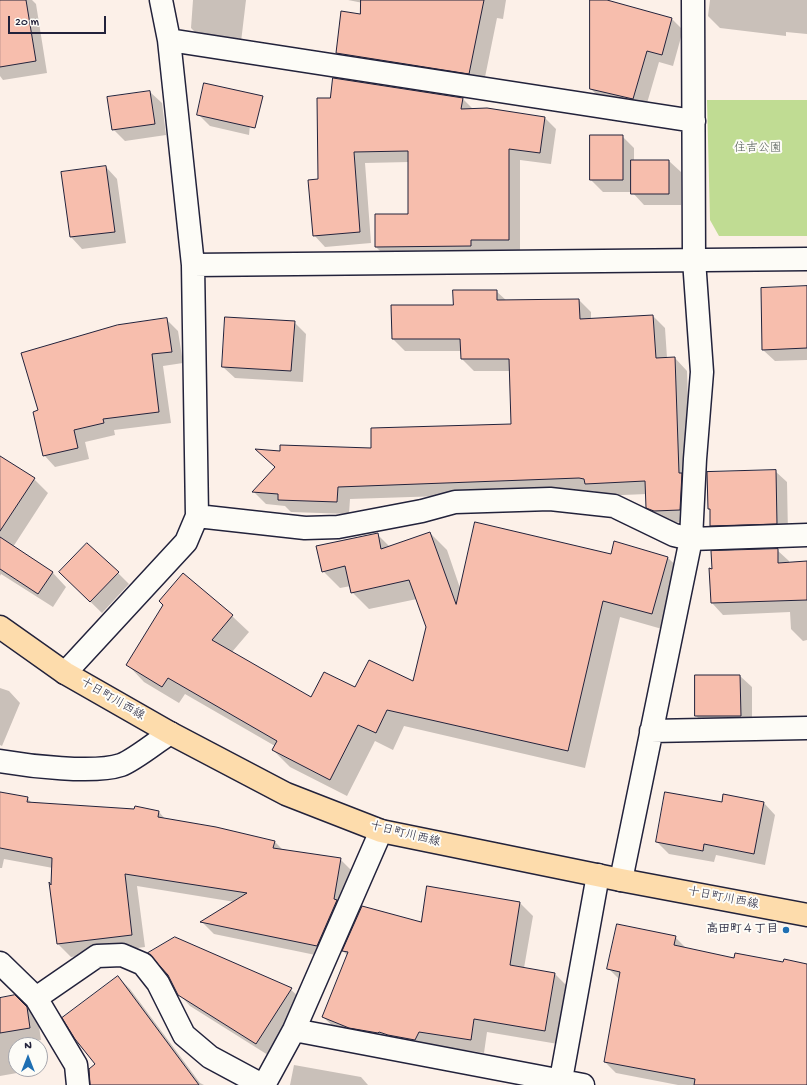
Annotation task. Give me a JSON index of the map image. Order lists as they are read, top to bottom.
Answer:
{
  "streets": {
    "main road": ["十日町川西線"]
  },
  "parks": ["住吉公園"],
  "places": ["高田町４丁目"],
  "scale_bar": "20 m",
  "north": "top"
}
